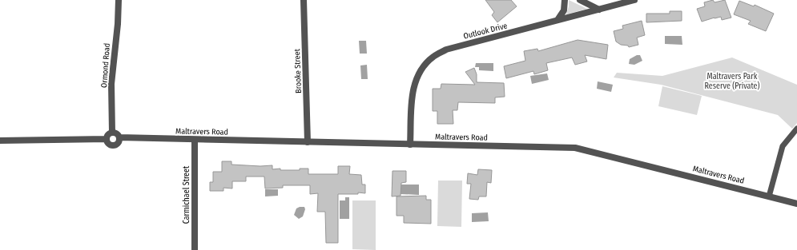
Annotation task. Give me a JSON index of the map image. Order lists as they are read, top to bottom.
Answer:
{
  "streets": {
    "street": [
      "Outlook Drive",
      "Ormond Road",
      "Brooke Street",
      "Maltravers Road",
      "Carmichael Street"
    ]
  },
  "crossings": [
    ["Outlook Drive", "Maltravers Road"],
    ["Ormond Road", "Maltravers Road"],
    ["Brooke Street", "Maltravers Road"],
    ["Maltravers Road", "Carmichael Street"]
  ],
  "parks": ["Maltravers Park Reserve (Private)"]
}
